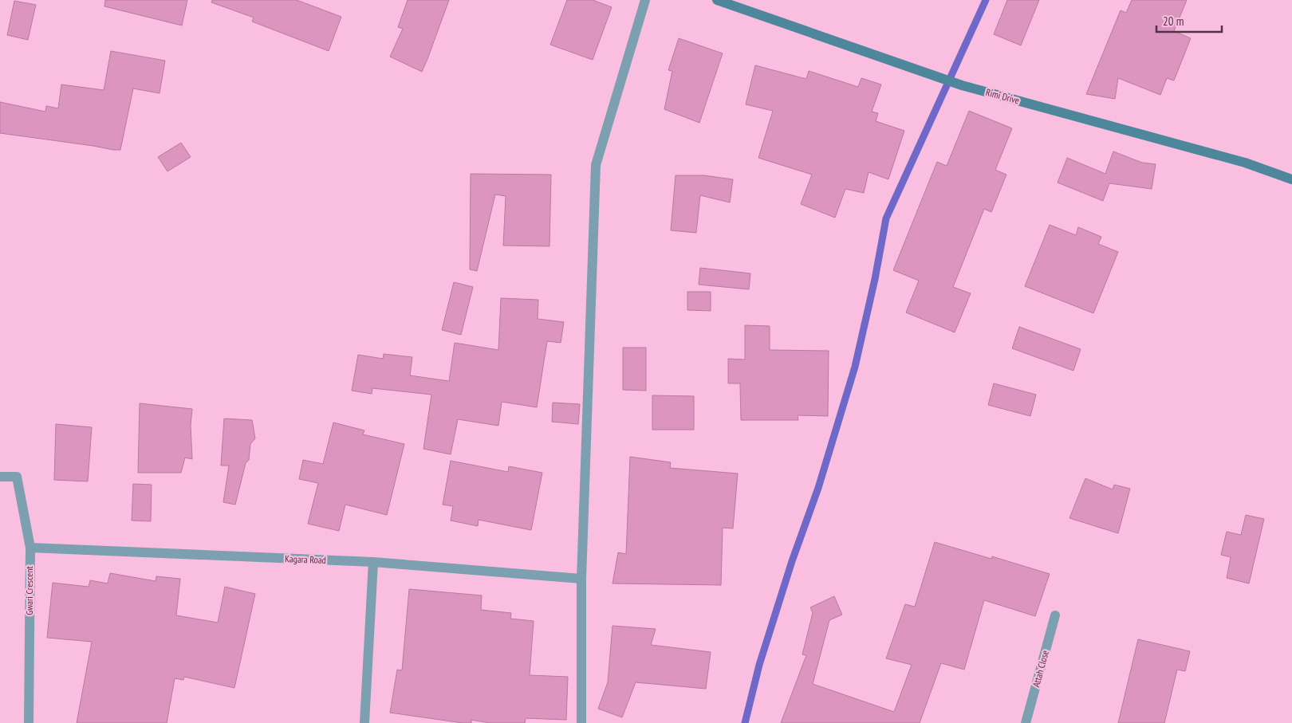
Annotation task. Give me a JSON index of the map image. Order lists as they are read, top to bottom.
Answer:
{
  "streets": {
    "street": [
      "Rimi Drive",
      "Kagara Road",
      "Gwari Crescent",
      "Attah Close"
    ]
  },
  "crossings": [
    ["Kagara Road", "Gwari Crescent"]
  ],
  "scale_bar": "20 m"
}
